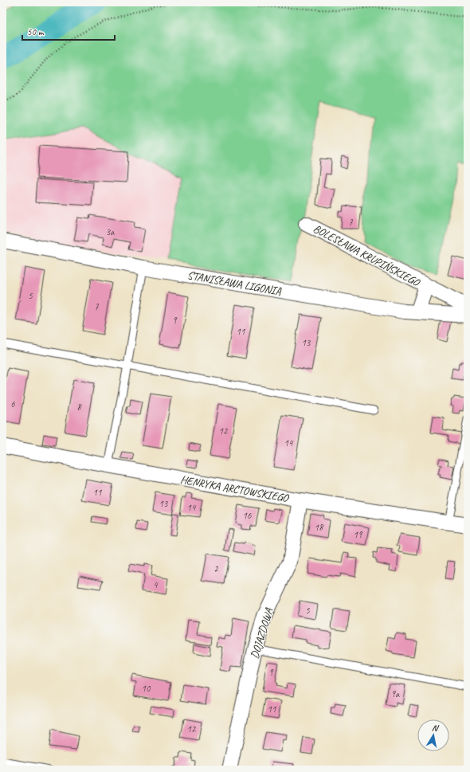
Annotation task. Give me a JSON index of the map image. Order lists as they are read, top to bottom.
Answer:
{
  "streets": {
    "street": [
      "BOLESŁAWA KRUPIŃSKIEGO",
      "STANISŁAWA LIGONIA",
      "HENRYKA ARCTOWSKIEGO",
      "DOJAZDOWA"
    ]
  },
  "crossings": [
    ["BOLESŁAWA KRUPIŃSKIEGO", "STANISŁAWA LIGONIA"],
    ["HENRYKA ARCTOWSKIEGO", "DOJAZDOWA"]
  ],
  "house_numbers": [
    "7",
    "3a",
    "5",
    "7",
    "9",
    "11",
    "13",
    "6",
    "8",
    "12",
    "14",
    "11",
    "13",
    "14",
    "16",
    "18",
    "19",
    "2",
    "4",
    "5",
    "9",
    "10",
    "9a",
    "11",
    "12"
  ],
  "scale_bar": "50 m",
  "north": "top"
}
